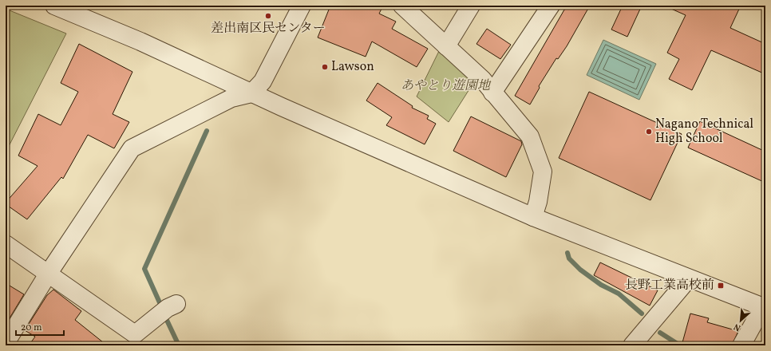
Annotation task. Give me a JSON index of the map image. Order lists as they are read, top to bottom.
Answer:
{
  "parks": ["あやとり遊園地"],
  "places": {
    "other": ["差出南区民センター", "Lawson", "Nagano Technical High School"],
    "transit": ["長野工業高校前"]
  },
  "scale_bar": "20 m",
  "north": "bottom left"
}
